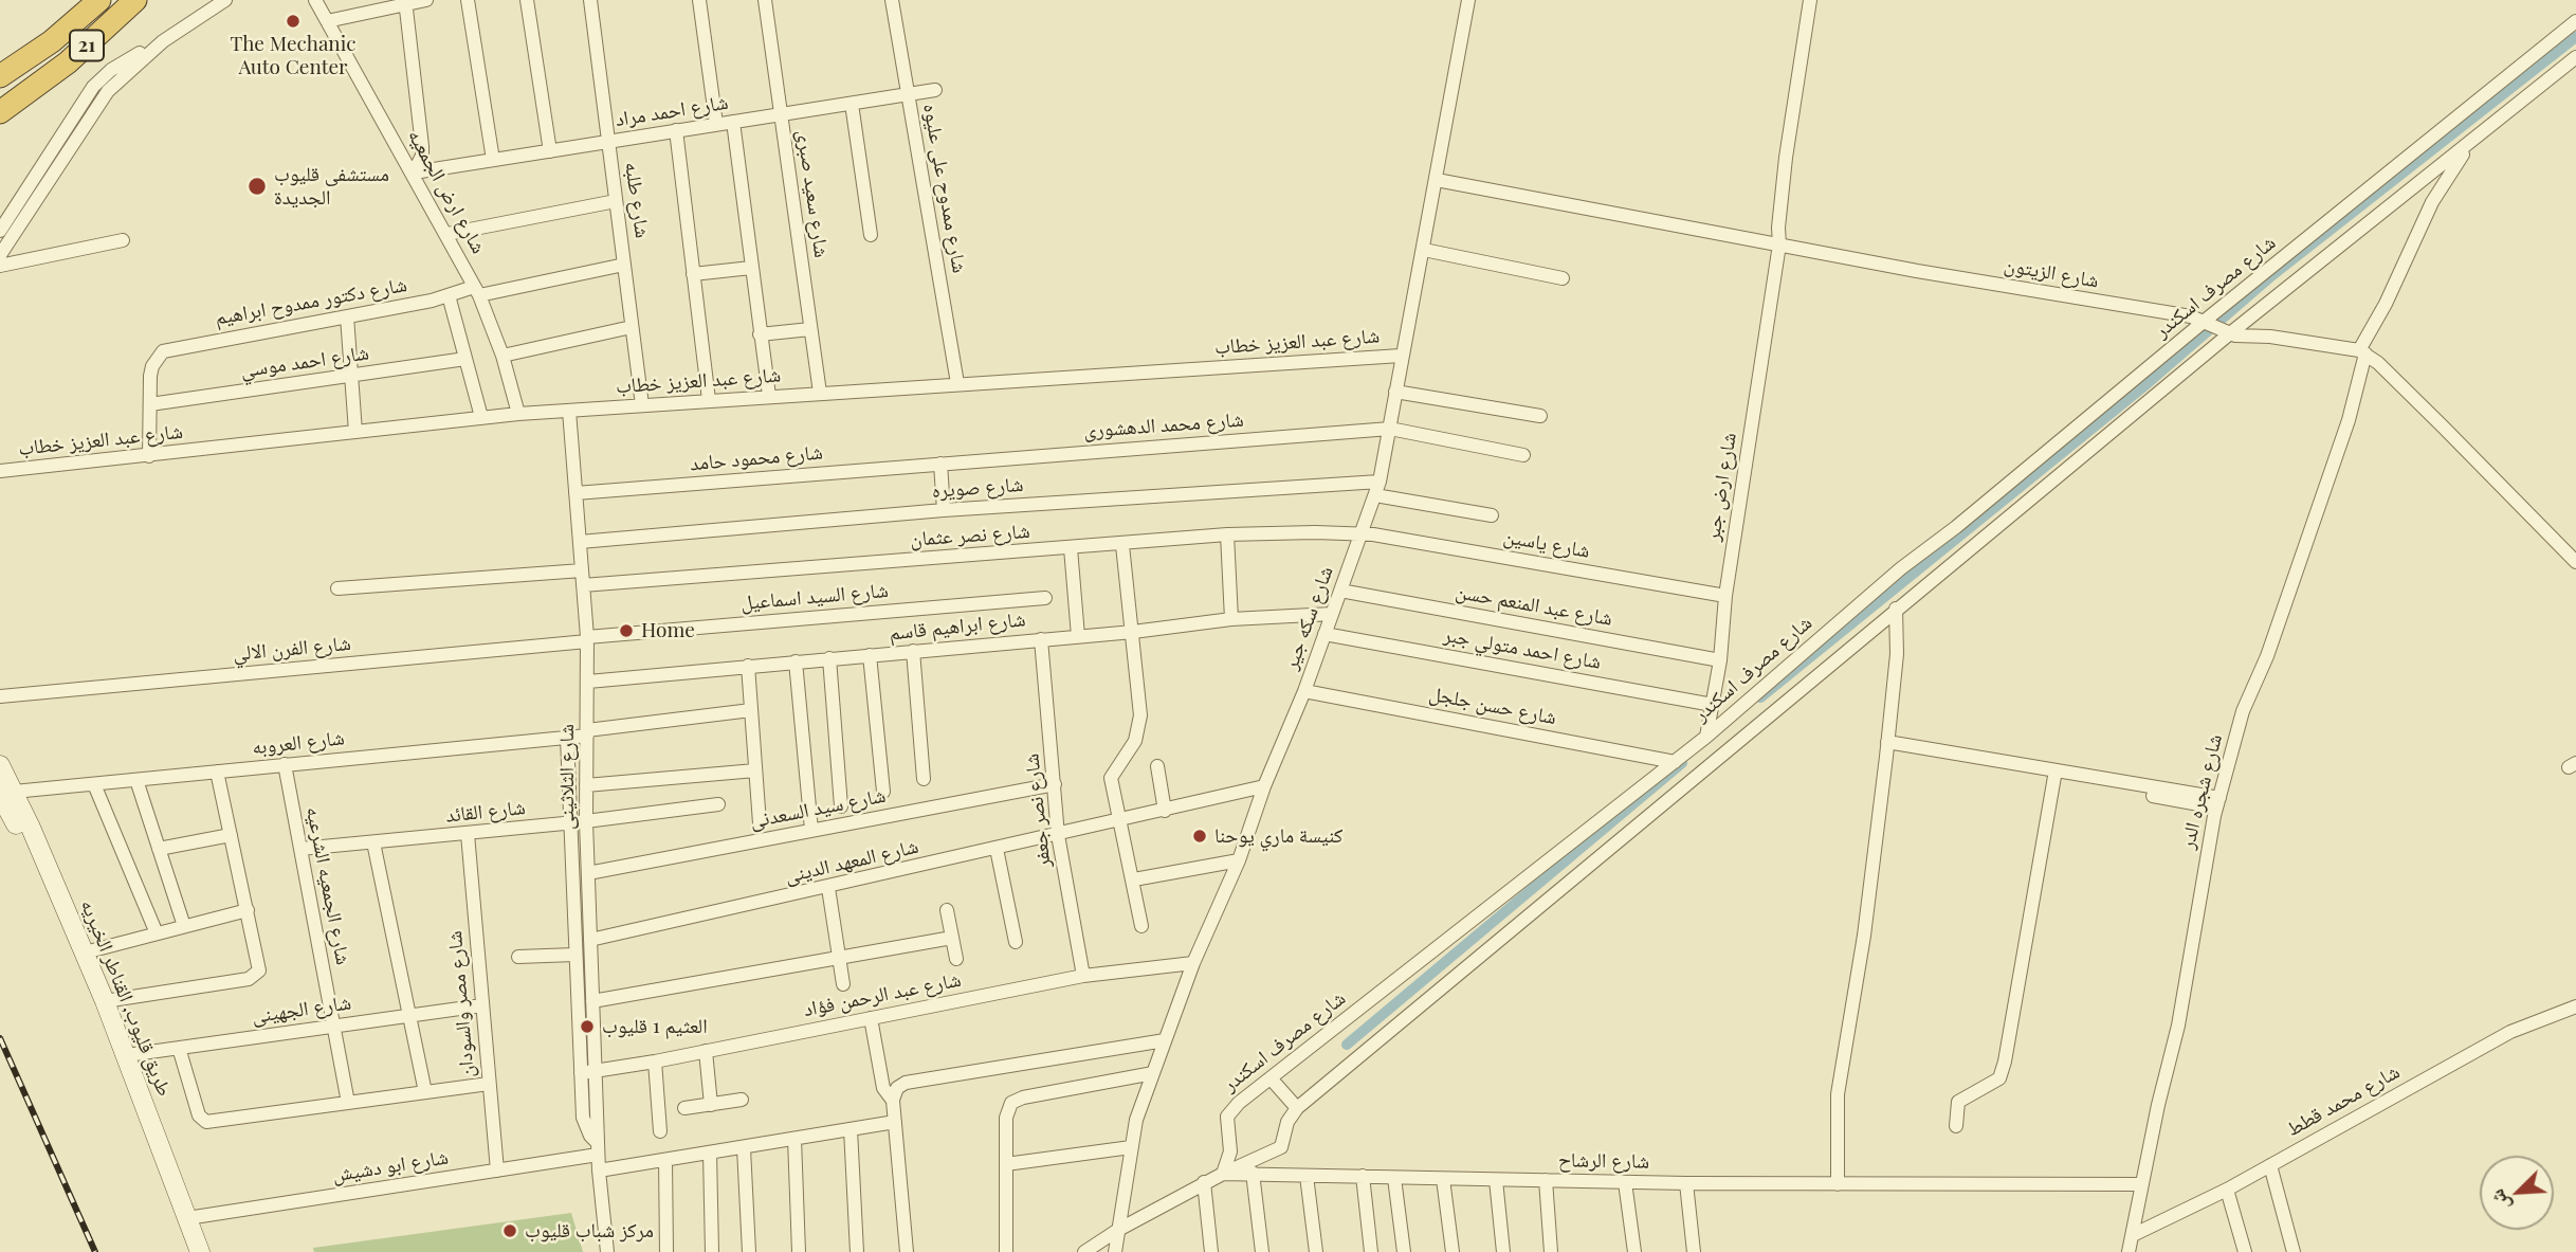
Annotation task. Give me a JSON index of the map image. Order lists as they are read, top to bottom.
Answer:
{
  "streets": {
    "highway": ["21"],
    "main road": ["طريق قليوب, القناطر الخيريه"],
    "street": [
      "شارع احمد مراد",
      "شارع ممدوح على عليوه",
      "شارع ارض الجمعيه",
      "شارع سعيد صبرى",
      "شارع طلبه",
      "شارع الزيتون",
      "شارع مصرف اسكندر",
      "شارع دكتور ممدوح ابراهيم",
      "شارع عبد العزيز خطاب",
      "شارع احمد موسي",
      "شارع محمد الدهشورى",
      "شارع محمود حامد",
      "شارع ارض جبر",
      "شارع صويره",
      "شارع نصر عثمان",
      "شارع ياسين",
      "شارع السيد اسماعيل",
      "شارع عبد المنعم حسن",
      "شارع سكه جير",
      "شارع ابراهيم قاسم",
      "شارع الفرن الالي",
      "شارع احمد متولي جبر",
      "شارع حسن جلجل",
      "شارع العروبه",
      "شارع الثلاثينى",
      "شارع شجره الدر",
      "شارع سيد السعدنى",
      "شارع نصر جعفر",
      "شارع القائد",
      "شارع المعهد الدينى",
      "شارع الجمعيه الشرعيه",
      "شارع عبد الرحمن فؤاد",
      "شارع مصر والسودان",
      "شارع الجهينى",
      "شارع محمد قطط",
      "شارع الرشاح",
      "شارع ابو دشيش"
    ]
  },
  "crossings": [
    ["شارع احمد مراد", "شارع ممدوح على عليوه"],
    ["شارع احمد مراد", "شارع ارض الجمعيه"],
    ["شارع احمد مراد", "شارع سعيد صبرى"],
    ["شارع احمد مراد", "شارع طلبه"],
    ["شارع ممدوح على عليوه", "شارع عبد العزيز خطاب"],
    ["شارع ارض الجمعيه", "شارع دكتور ممدوح ابراهيم"],
    ["شارع ارض الجمعيه", "شارع عبد العزيز خطاب"],
    ["شارع سعيد صبرى", "شارع عبد العزيز خطاب"],
    ["شارع طلبه", "شارع دكتور ممدوح ابراهيم"],
    ["شارع طلبه", "شارع عبد العزيز خطاب"],
    ["شارع الزيتون", "شارع مصرف اسكندر"],
    ["شارع الزيتون", "شارع ارض جبر"],
    ["شارع الزيتون", "شارع سكه جير"],
    ["شارع الزيتون", "شارع شجره الدر"],
    ["شارع مصرف اسكندر", "شارع ارض جبر"],
    ["شارع مصرف اسكندر", "شارع حسن جلجل"],
    ["شارع مصرف اسكندر", "شارع الرشاح"],
    ["شارع دكتور ممدوح ابراهيم", "شارع احمد موسي"],
    ["شارع عبد العزيز خطاب", "شارع سكه جير"],
    ["شارع عبد العزيز خطاب", "شارع الثلاثينى"],
    ["شارع محمد الدهشورى", "شارع محمود حامد"],
    ["شارع محمد الدهشورى", "شارع سكه جير"],
    ["شارع محمود حامد", "شارع الثلاثينى"],
    ["شارع ارض جبر", "شارع ياسين"],
    ["شارع ارض جبر", "شارع عبد المنعم حسن"],
    ["شارع ارض جبر", "شارع احمد متولي جبر"],
    ["شارع صويره", "شارع سكه جير"],
    ["شارع صويره", "شارع الثلاثينى"],
    ["شارع نصر عثمان", "شارع ياسين"],
    ["شارع نصر عثمان", "شارع سكه جير"],
    ["شارع نصر عثمان", "شارع الثلاثينى"],
    ["شارع ياسين", "شارع سكه جير"],
    ["شارع السيد اسماعيل", "شارع الفرن الالي"],
    ["شارع السيد اسماعيل", "شارع الثلاثينى"],
    ["شارع عبد المنعم حسن", "شارع سكه جير"],
    ["شارع سكه جير", "شارع ابراهيم قاسم"],
    ["شارع سكه جير", "شارع احمد متولي جبر"],
    ["شارع سكه جير", "شارع حسن جلجل"],
    ["شارع سكه جير", "شارع المعهد الدينى"],
    ["شارع سكه جير", "شارع عبد الرحمن فؤاد"],
    ["شارع سكه جير", "شارع الرشاح"],
    ["شارع ابراهيم قاسم", "شارع الثلاثينى"],
    ["شارع ابراهيم قاسم", "شارع نصر جعفر"],
    ["شارع الفرن الالي", "شارع الثلاثينى"],
    ["شارع العروبه", "شارع الثلاثينى"],
    ["شارع العروبه", "شارع الجمعيه الشرعيه"],
    ["شارع العروبه", "طريق قليوب, القناطر الخيريه"],
    ["شارع الثلاثينى", "شارع سيد السعدنى"],
    ["شارع الثلاثينى", "شارع القائد"],
    ["شارع الثلاثينى", "شارع المعهد الدينى"],
    ["شارع الثلاثينى", "شارع عبد الرحمن فؤاد"],
    ["شارع الثلاثينى", "شارع ابو دشيش"],
    ["شارع شجره الدر", "شارع محمد قطط"],
    ["شارع شجره الدر", "شارع الرشاح"],
    ["شارع سيد السعدنى", "شارع نصر جعفر"],
    ["شارع نصر جعفر", "شارع المعهد الدينى"],
    ["شارع نصر جعفر", "شارع عبد الرحمن فؤاد"],
    ["شارع القائد", "شارع الجمعيه الشرعيه"],
    ["شارع القائد", "شارع مصر والسودان"],
    ["شارع الجمعيه الشرعيه", "شارع الجهينى"],
    ["طريق قليوب, القناطر الخيريه", "شارع الجهينى"],
    ["طريق قليوب, القناطر الخيريه", "شارع ابو دشيش"],
    ["شارع مصر والسودان", "شارع الجهينى"],
    ["شارع مصر والسودان", "شارع ابو دشيش"]
  ],
  "places": [
    "The Mechanic Auto Center",
    "مستشفى قليوب الجديدة",
    "Home",
    "كنيسة ماري يوحنا",
    "العثيم 1 قليوب",
    "مركز شباب قليوب"
  ],
  "north": "bottom left"
}
